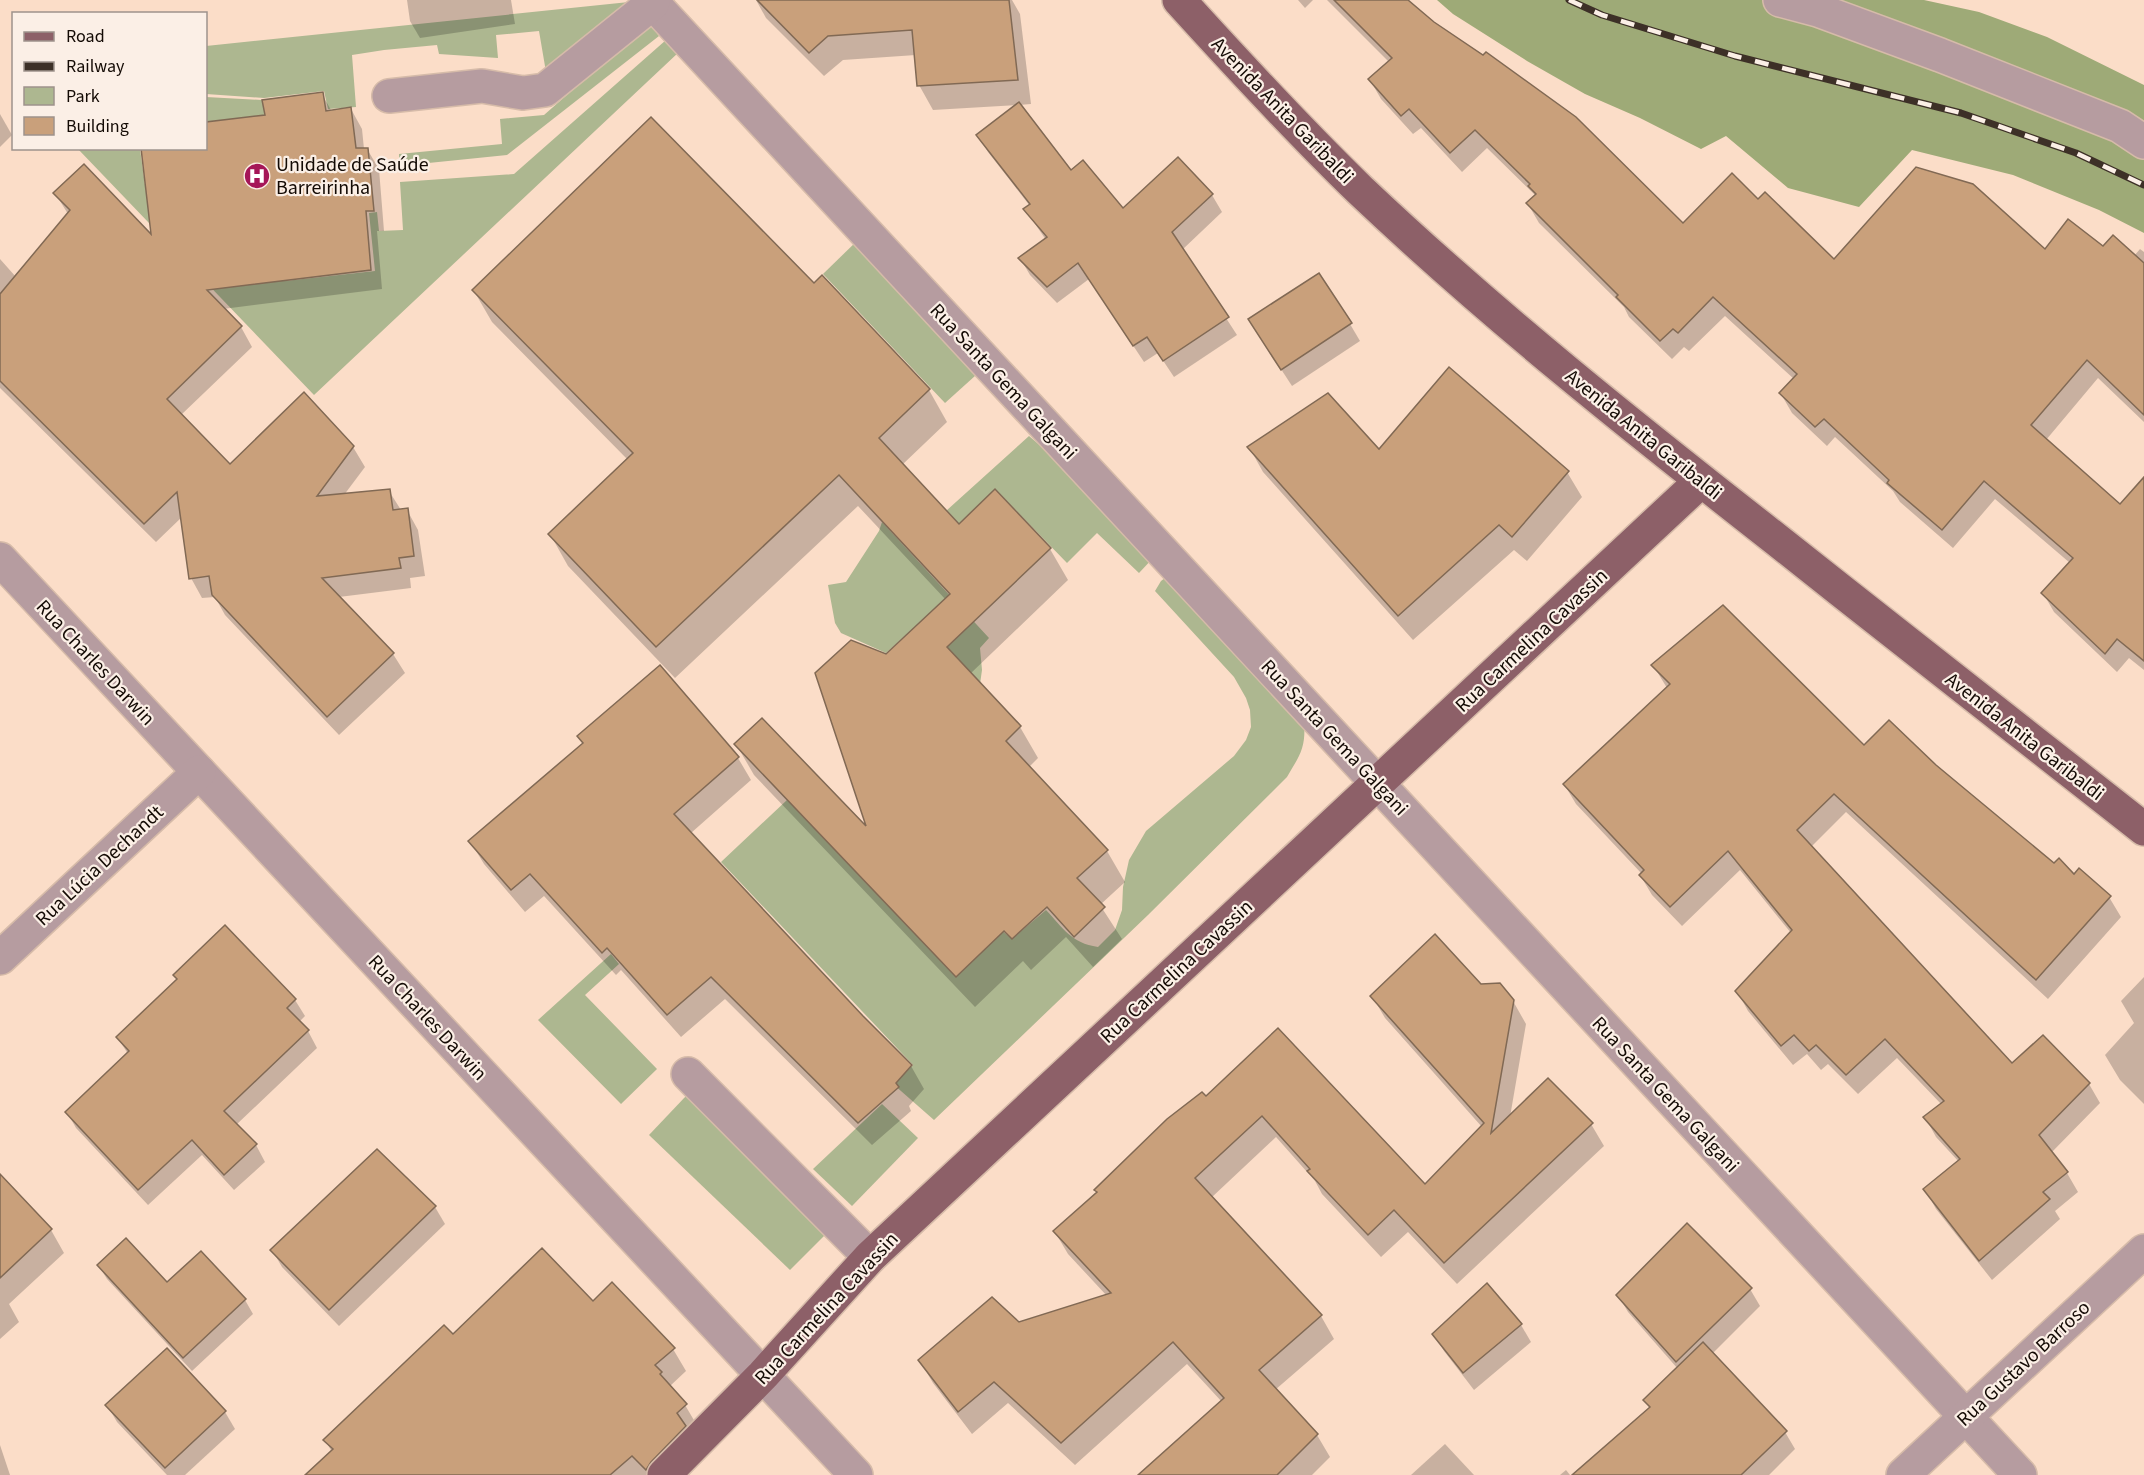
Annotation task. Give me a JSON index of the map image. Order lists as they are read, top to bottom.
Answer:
{
  "streets": {
    "main road": ["Avenida Anita Garibaldi", "Rua Carmelina Cavassin"],
    "street": [
      "Rua Santa Gema Galgani",
      "Rua Charles Darwin",
      "Rua Lúcia Dechandt",
      "Rua Gustavo Barroso"
    ]
  },
  "crossings": [
    ["Avenida Anita Garibaldi", "Rua Carmelina Cavassin"],
    ["Rua Santa Gema Galgani", "Rua Carmelina Cavassin"],
    ["Rua Santa Gema Galgani", "Rua Gustavo Barroso"],
    ["Rua Carmelina Cavassin", "Rua Charles Darwin"],
    ["Rua Charles Darwin", "Rua Lúcia Dechandt"]
  ],
  "places": {
    "hospital": ["Unidade de Saúde Barreirinha"]
  },
  "legend": [
    "Road",
    "Railway",
    "Park",
    "Building"
  ]
}
